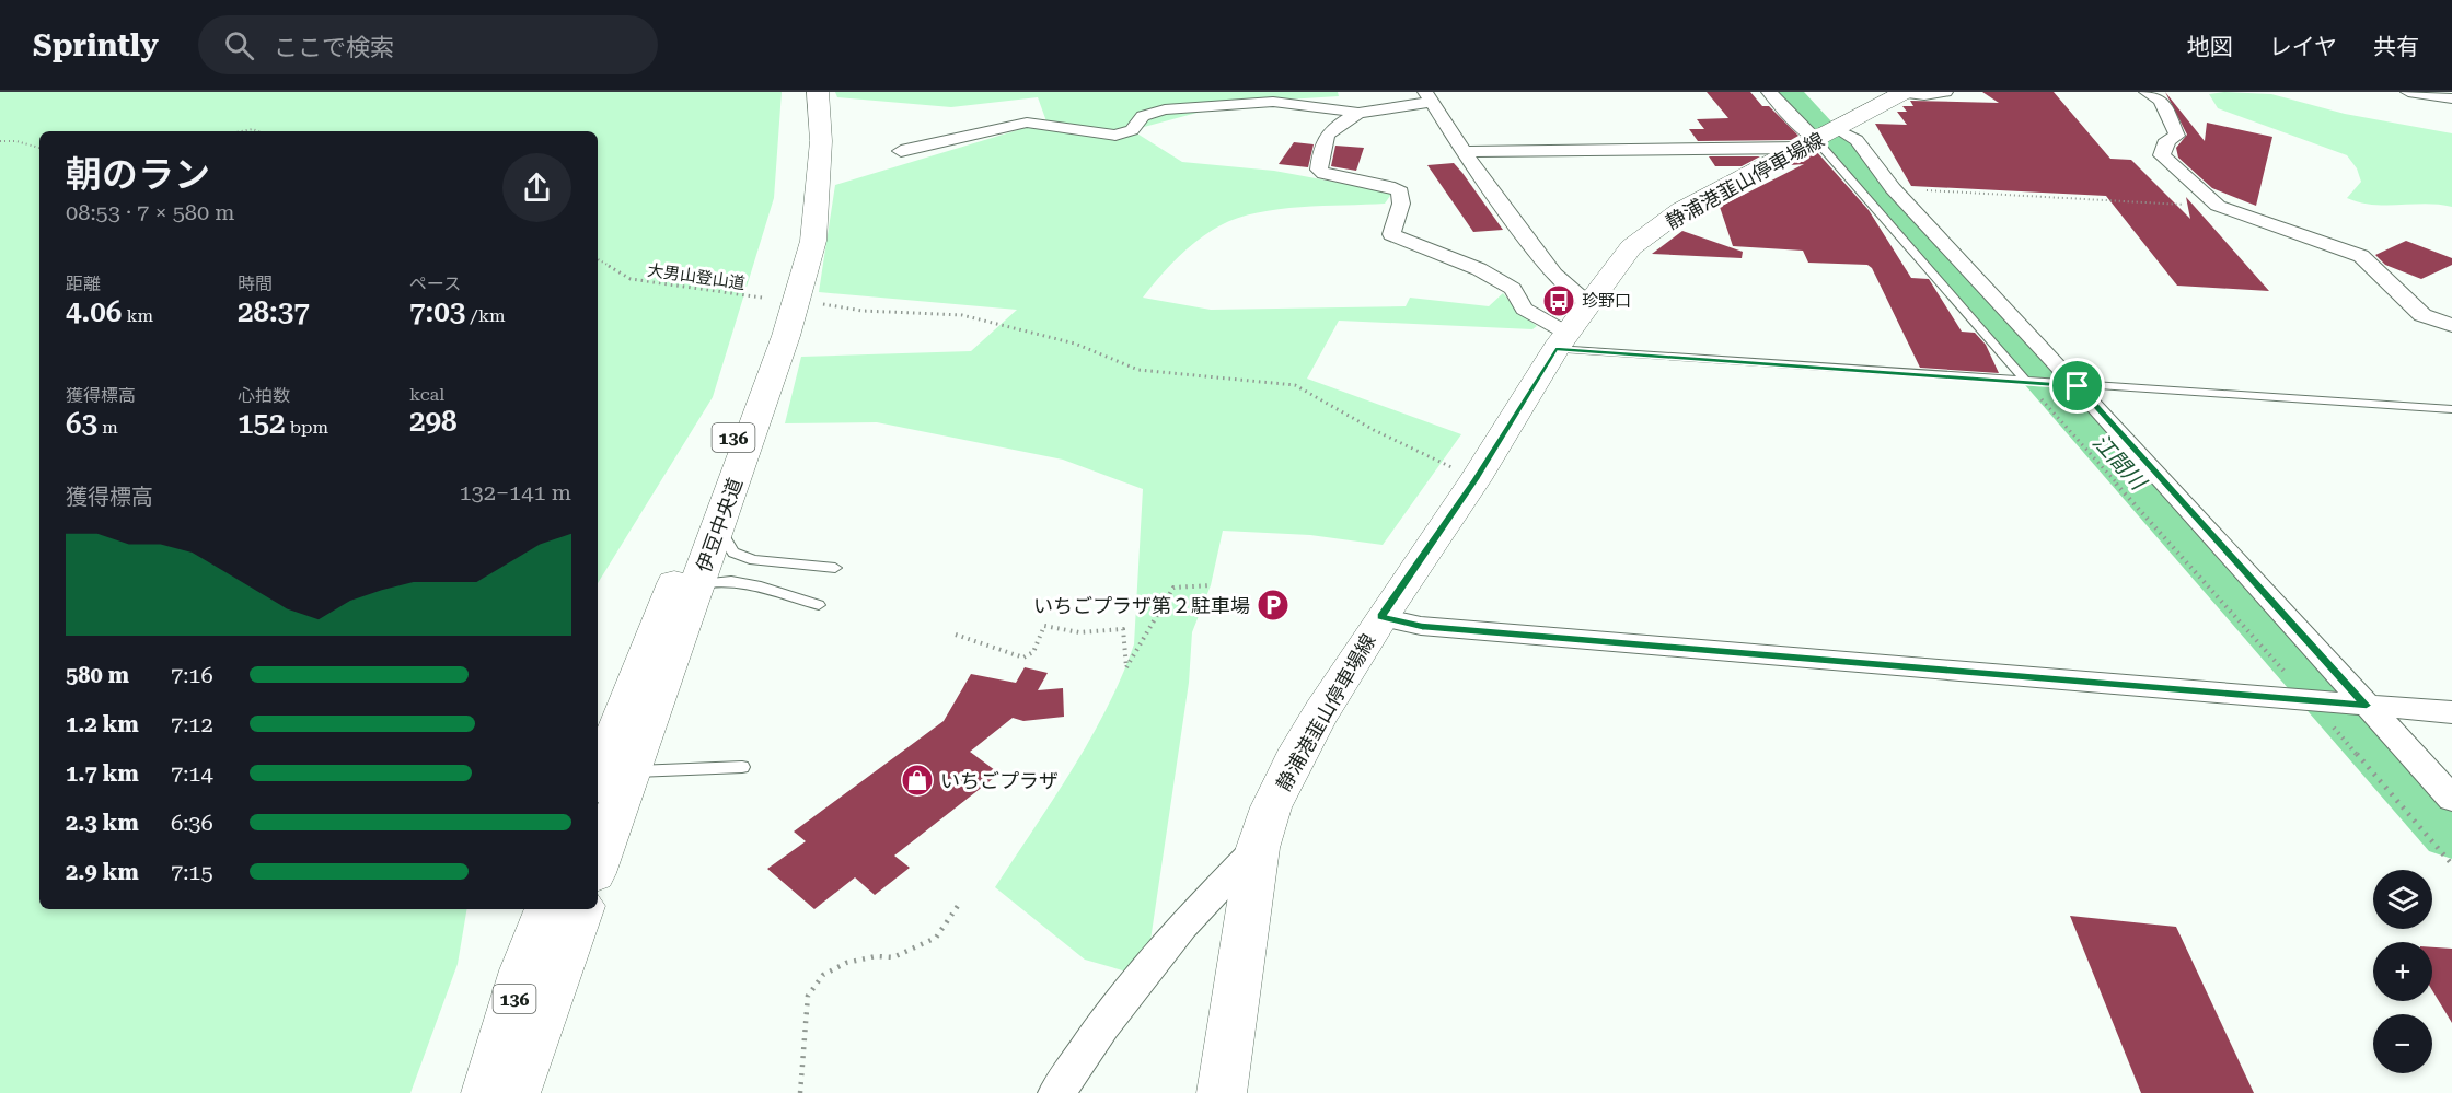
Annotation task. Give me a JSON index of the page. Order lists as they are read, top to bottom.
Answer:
{
  "streets": {
    "main road": ["静浦港韮山停車場線", "136", "伊豆中央道"],
    "path": ["大男山登山道"]
  },
  "water": ["江間川"],
  "places": {
    "bus stop": ["珍野口"],
    "parking": ["いちごプラザ第２駐車場"],
    "shop": ["いちごプラザ"]
  },
  "page": {
    "header": "Sprintly",
    "search": "ここで検索",
    "nav": ["地図", "レイヤ", "共有"],
    "heading": ["朝のラン", "08:53 · 7 × 580 m"],
    "stats": [
      ["距離", "4.06 km"],
      ["時間", "28:37"],
      ["ペース", "7:03 /km"],
      ["獲得標高", "63 m"],
      ["心拍数", "152 bpm"],
      ["kcal", "298"]
    ],
    "chart": ["獲得標高", "132–141 m"],
    "list": [
      {
        "name": "580 m",
        "note": "7:16"
      },
      {
        "name": "1.2 km",
        "note": "7:12"
      },
      {
        "name": "1.7 km",
        "note": "7:14"
      },
      {
        "name": "2.3 km",
        "note": "6:36"
      },
      {
        "name": "2.9 km",
        "note": "7:15"
      }
    ],
    "map_buttons": ["+", "−"]
  }
}
